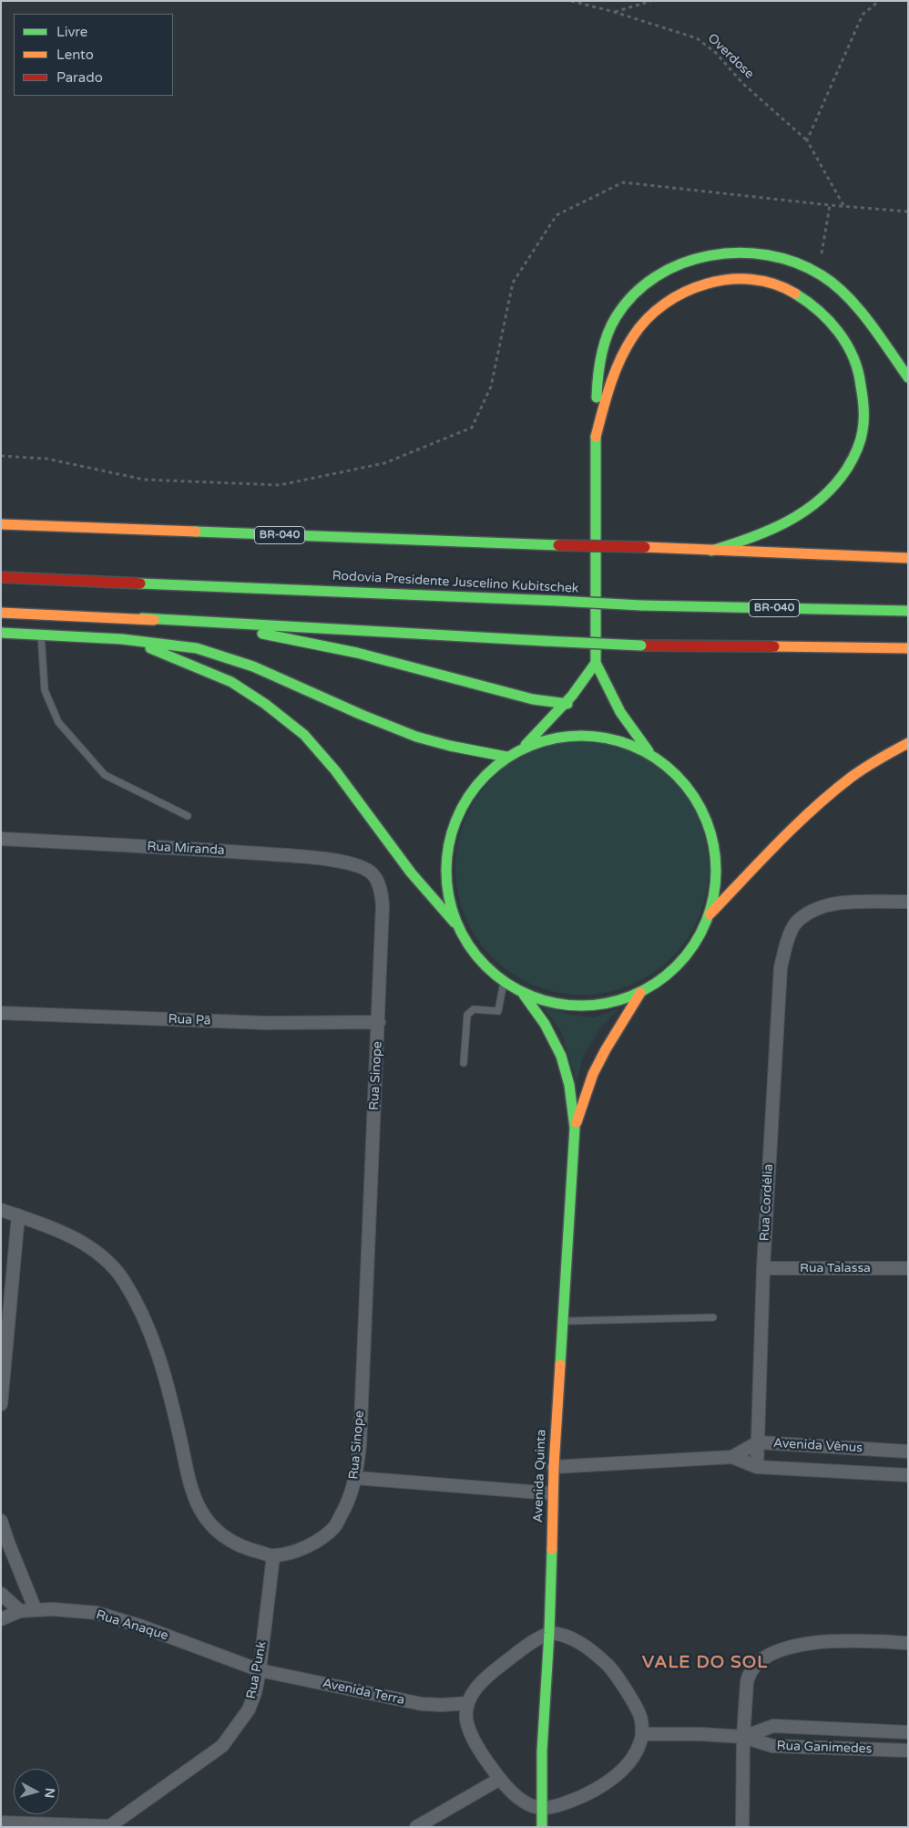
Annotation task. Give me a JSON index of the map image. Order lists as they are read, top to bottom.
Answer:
{
  "streets": {
    "main road": ["BR-040", "Rodovia Presidente Juscelino Kubitschek", "Avenida Quinta"],
    "street": [
      "Rua Miranda",
      "Rua Pã",
      "Rua Sinope",
      "Rua Cordélia",
      "Rua Talassa",
      "Avenida Vênus",
      "Rua Anaque",
      "Rua Punk",
      "Avenida Terra",
      "Rua Ganimedes"
    ],
    "path": ["Overdose"]
  },
  "crossings": [
    ["Rua Miranda", "Rua Sinope"],
    ["Rua Pã", "Rua Sinope"],
    ["Rua Sinope", "Rua Punk"],
    ["Rua Cordélia", "Rua Talassa"],
    ["Rua Cordélia", "Avenida Vênus"],
    ["Avenida Vênus", "Avenida Quinta"],
    ["Rua Anaque", "Rua Punk"],
    ["Rua Anaque", "Avenida Terra"],
    ["Rua Punk", "Avenida Terra"]
  ],
  "districts": ["VALE DO SOL"],
  "legend": ["Livre", "Lento", "Parado"],
  "north": "right"
}
